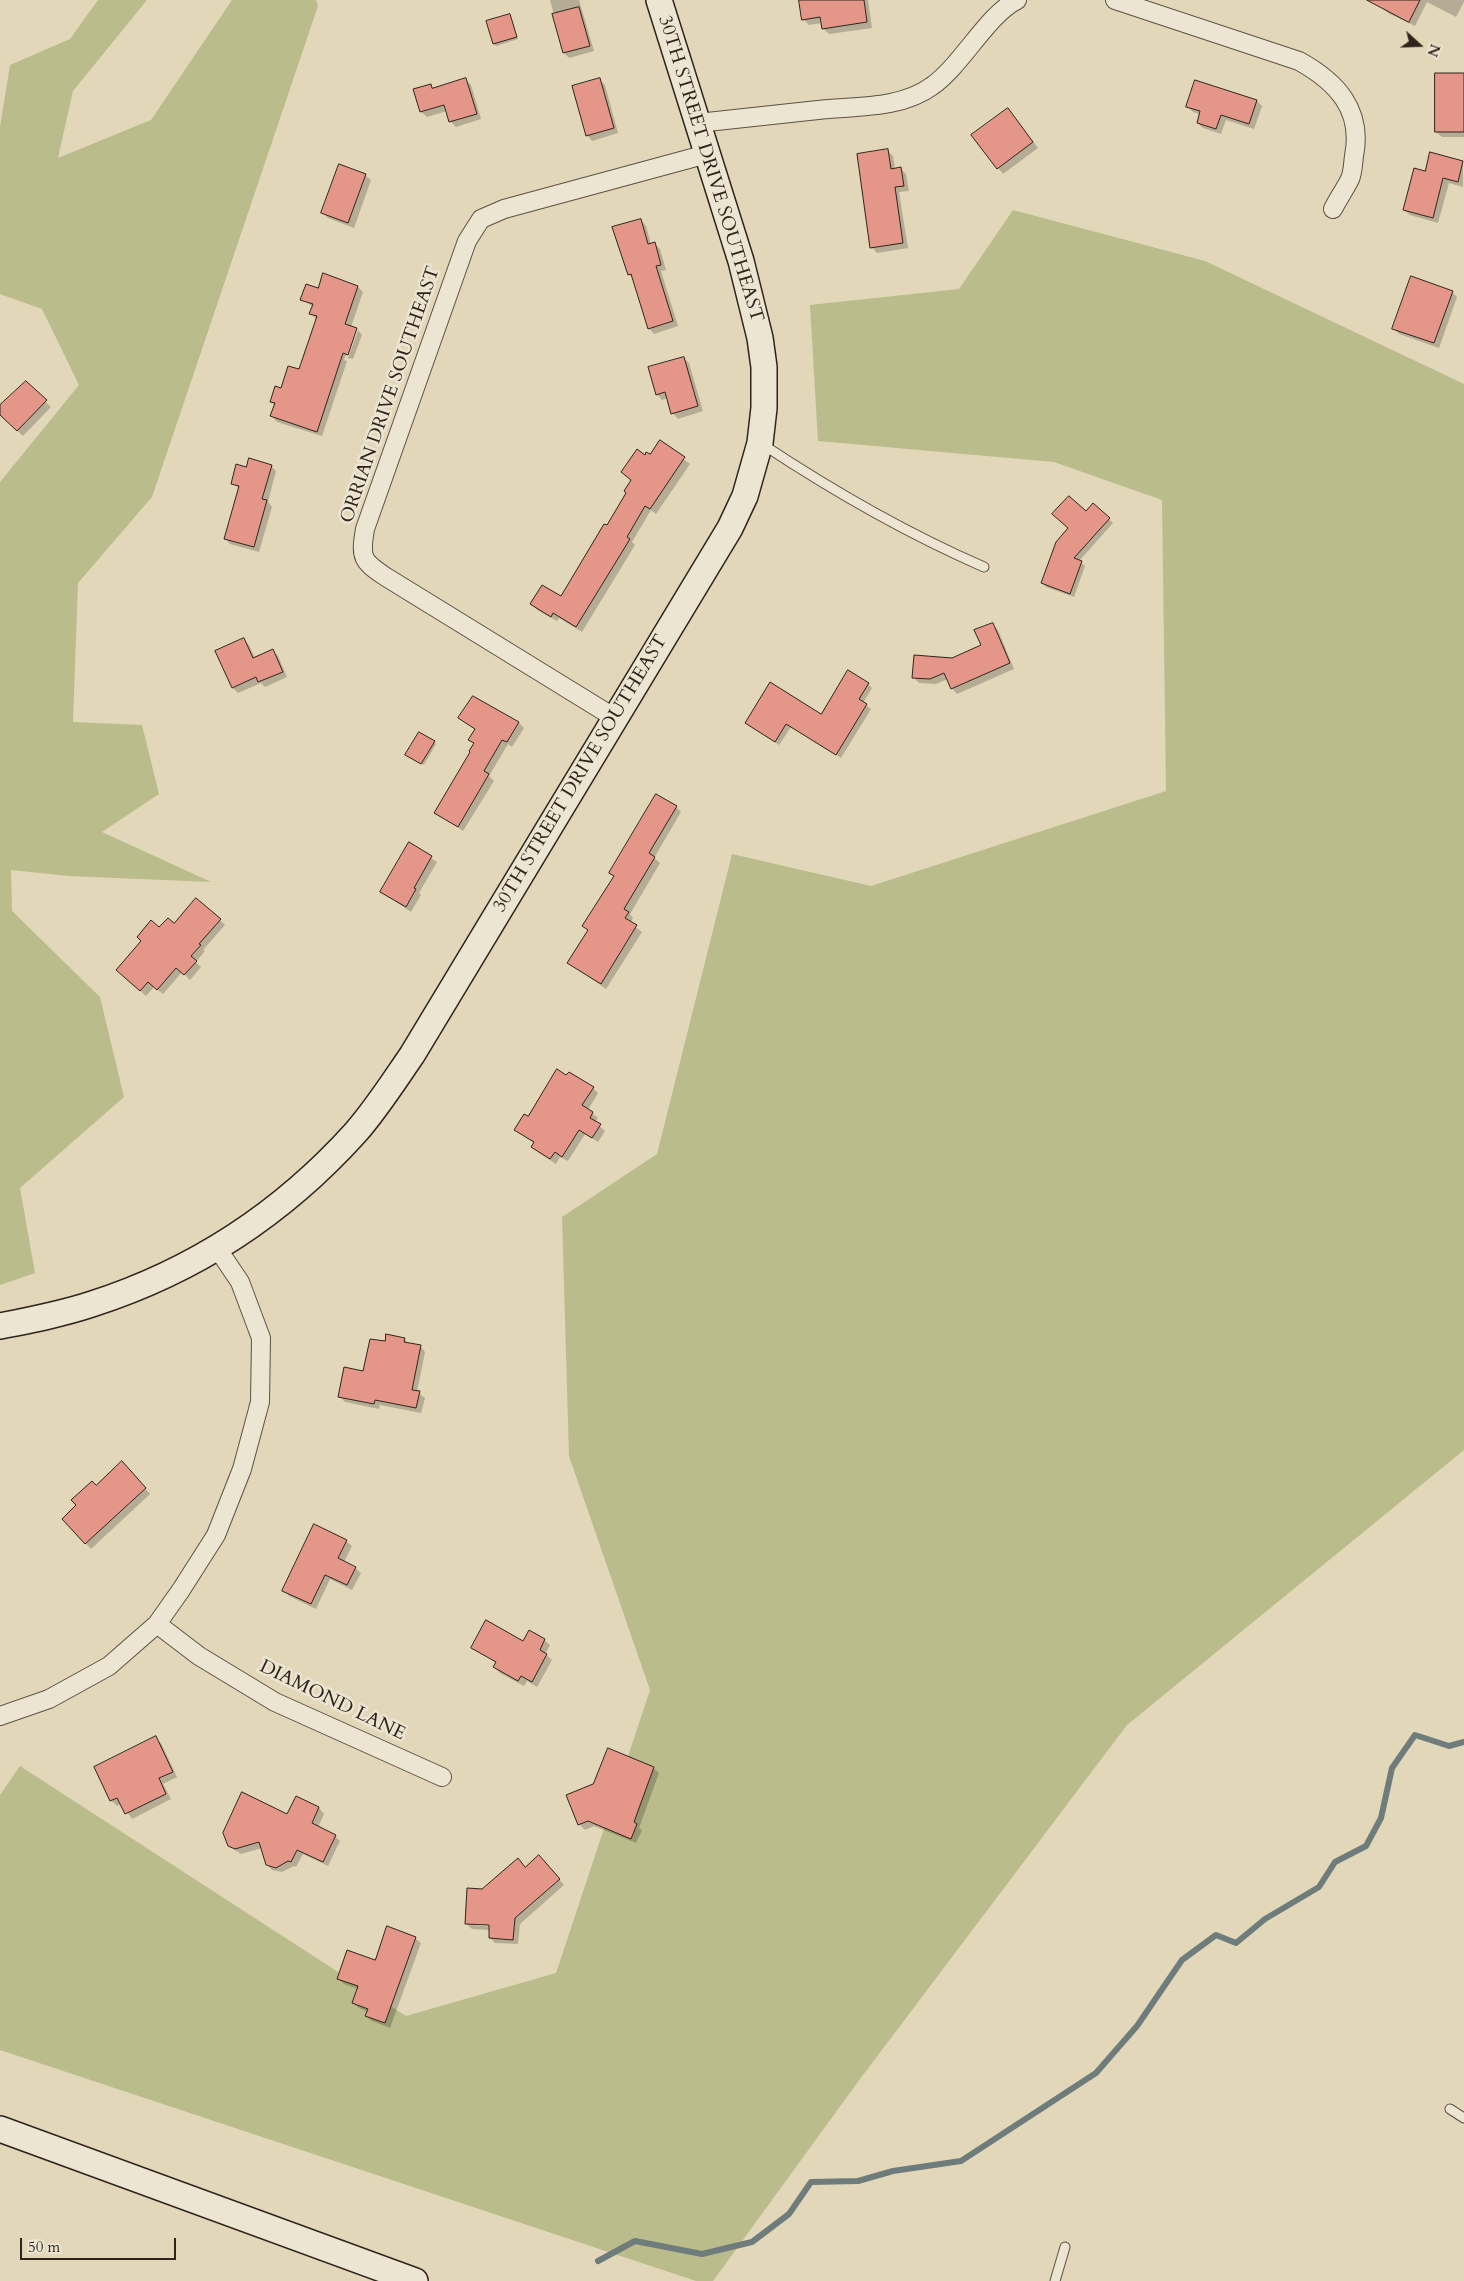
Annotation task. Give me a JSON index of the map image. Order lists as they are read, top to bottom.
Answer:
{
  "streets": {
    "main road": ["30TH STREET DRIVE SOUTHEAST"],
    "street": ["ORRIAN DRIVE SOUTHEAST", "DIAMOND LANE"]
  },
  "crossings": [
    ["30TH STREET DRIVE SOUTHEAST", "ORRIAN DRIVE SOUTHEAST"]
  ],
  "scale_bar": "50 m",
  "north": "right"
}
